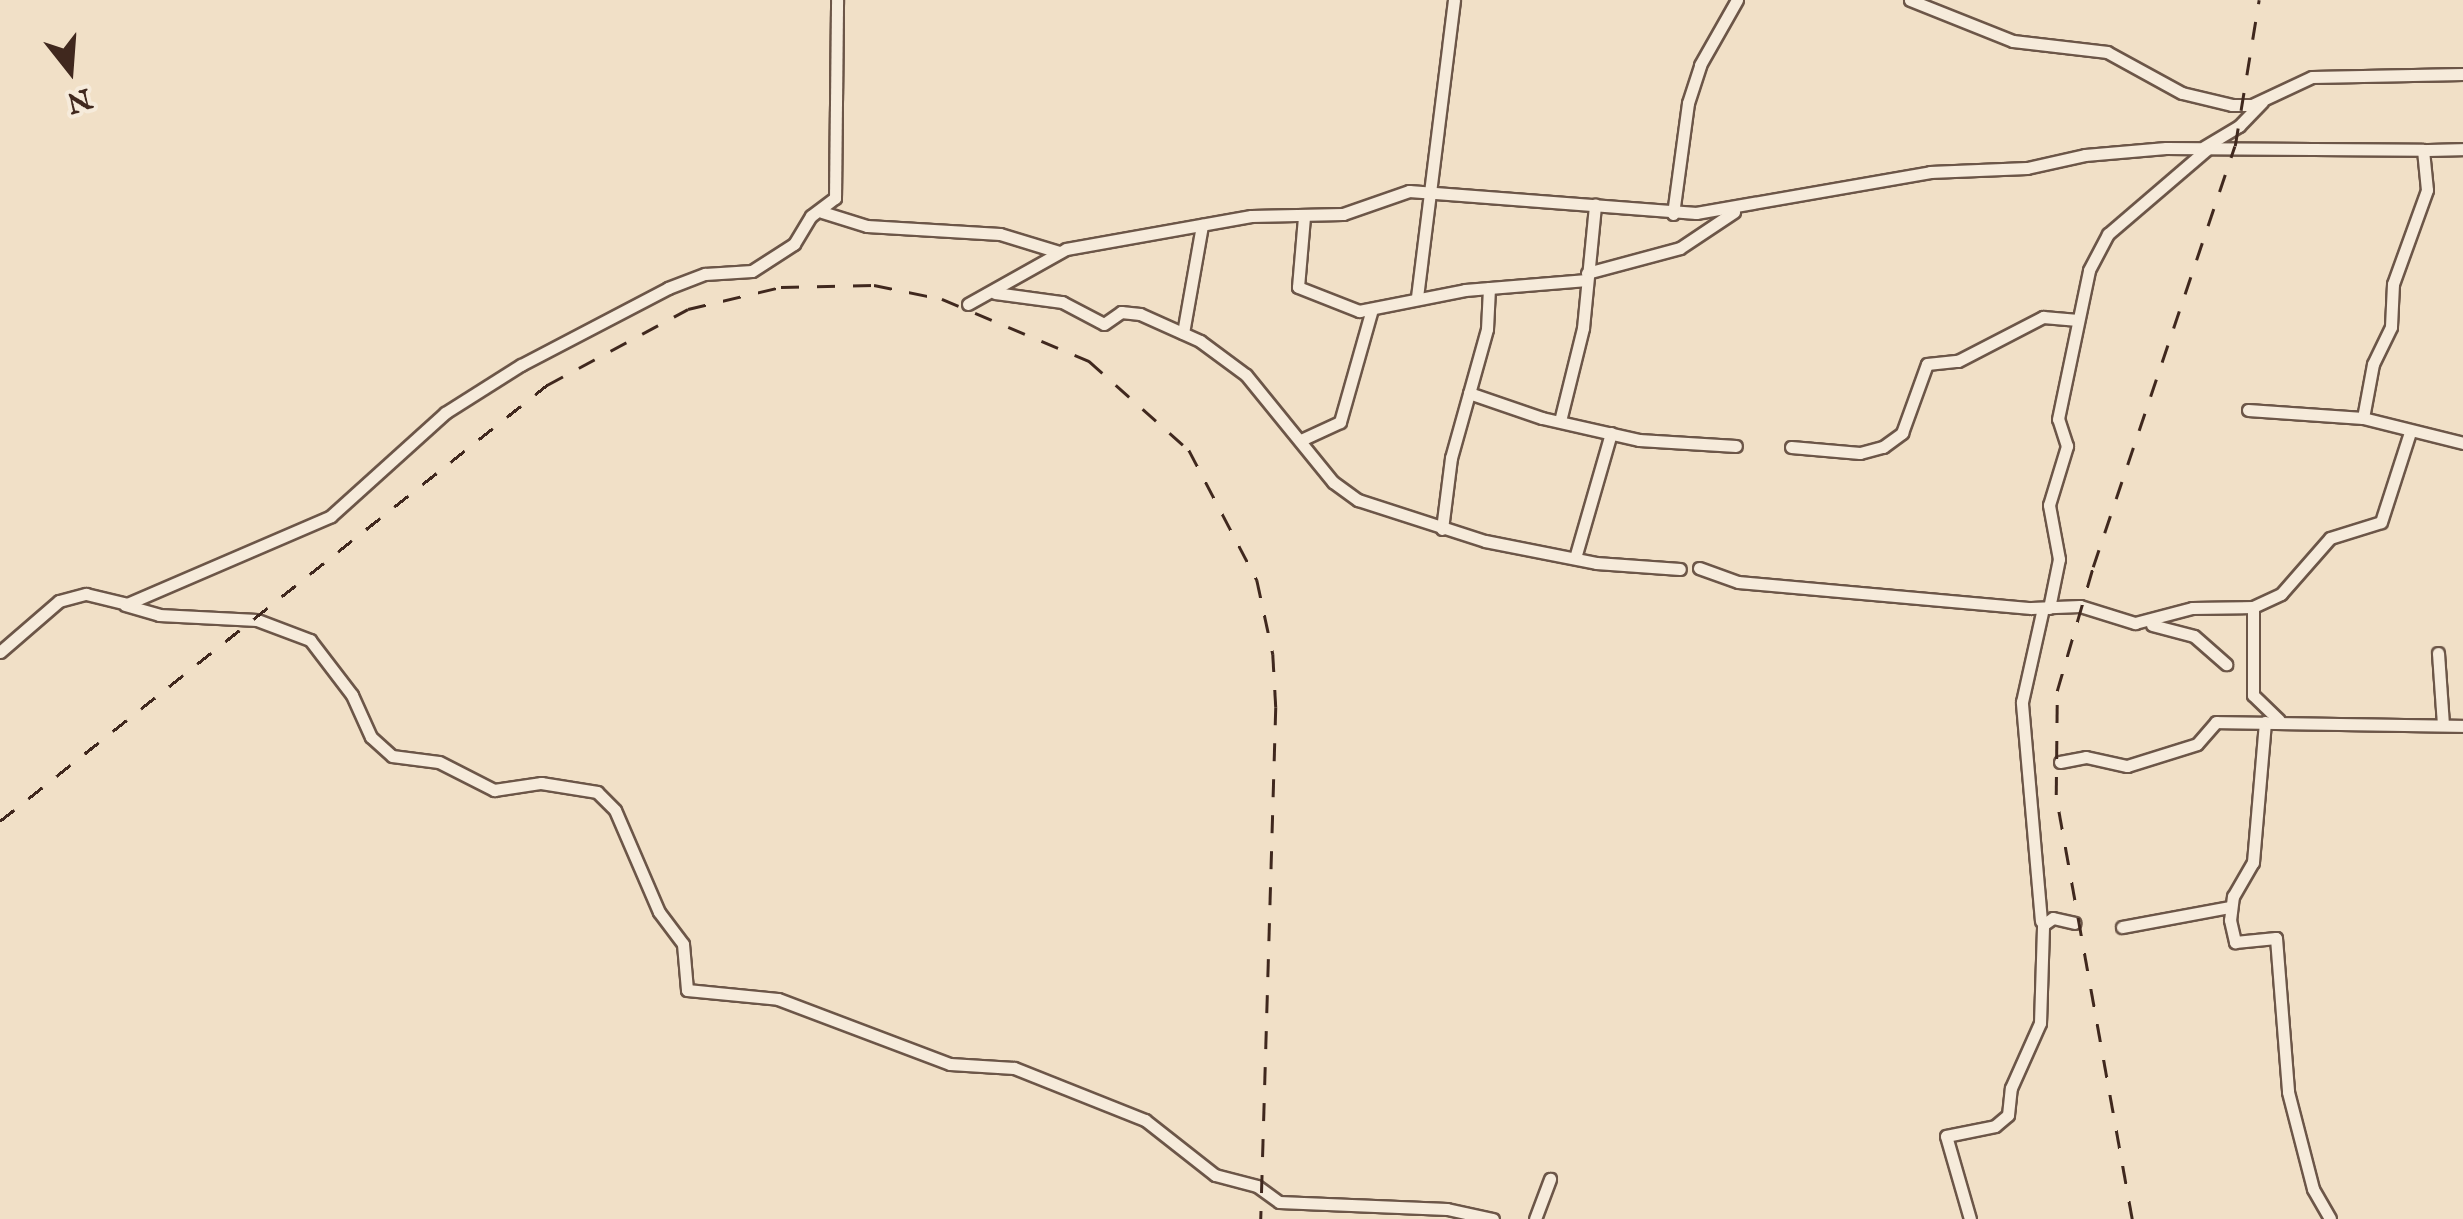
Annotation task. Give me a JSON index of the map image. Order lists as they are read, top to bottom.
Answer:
{
  "north": "bottom"
}
